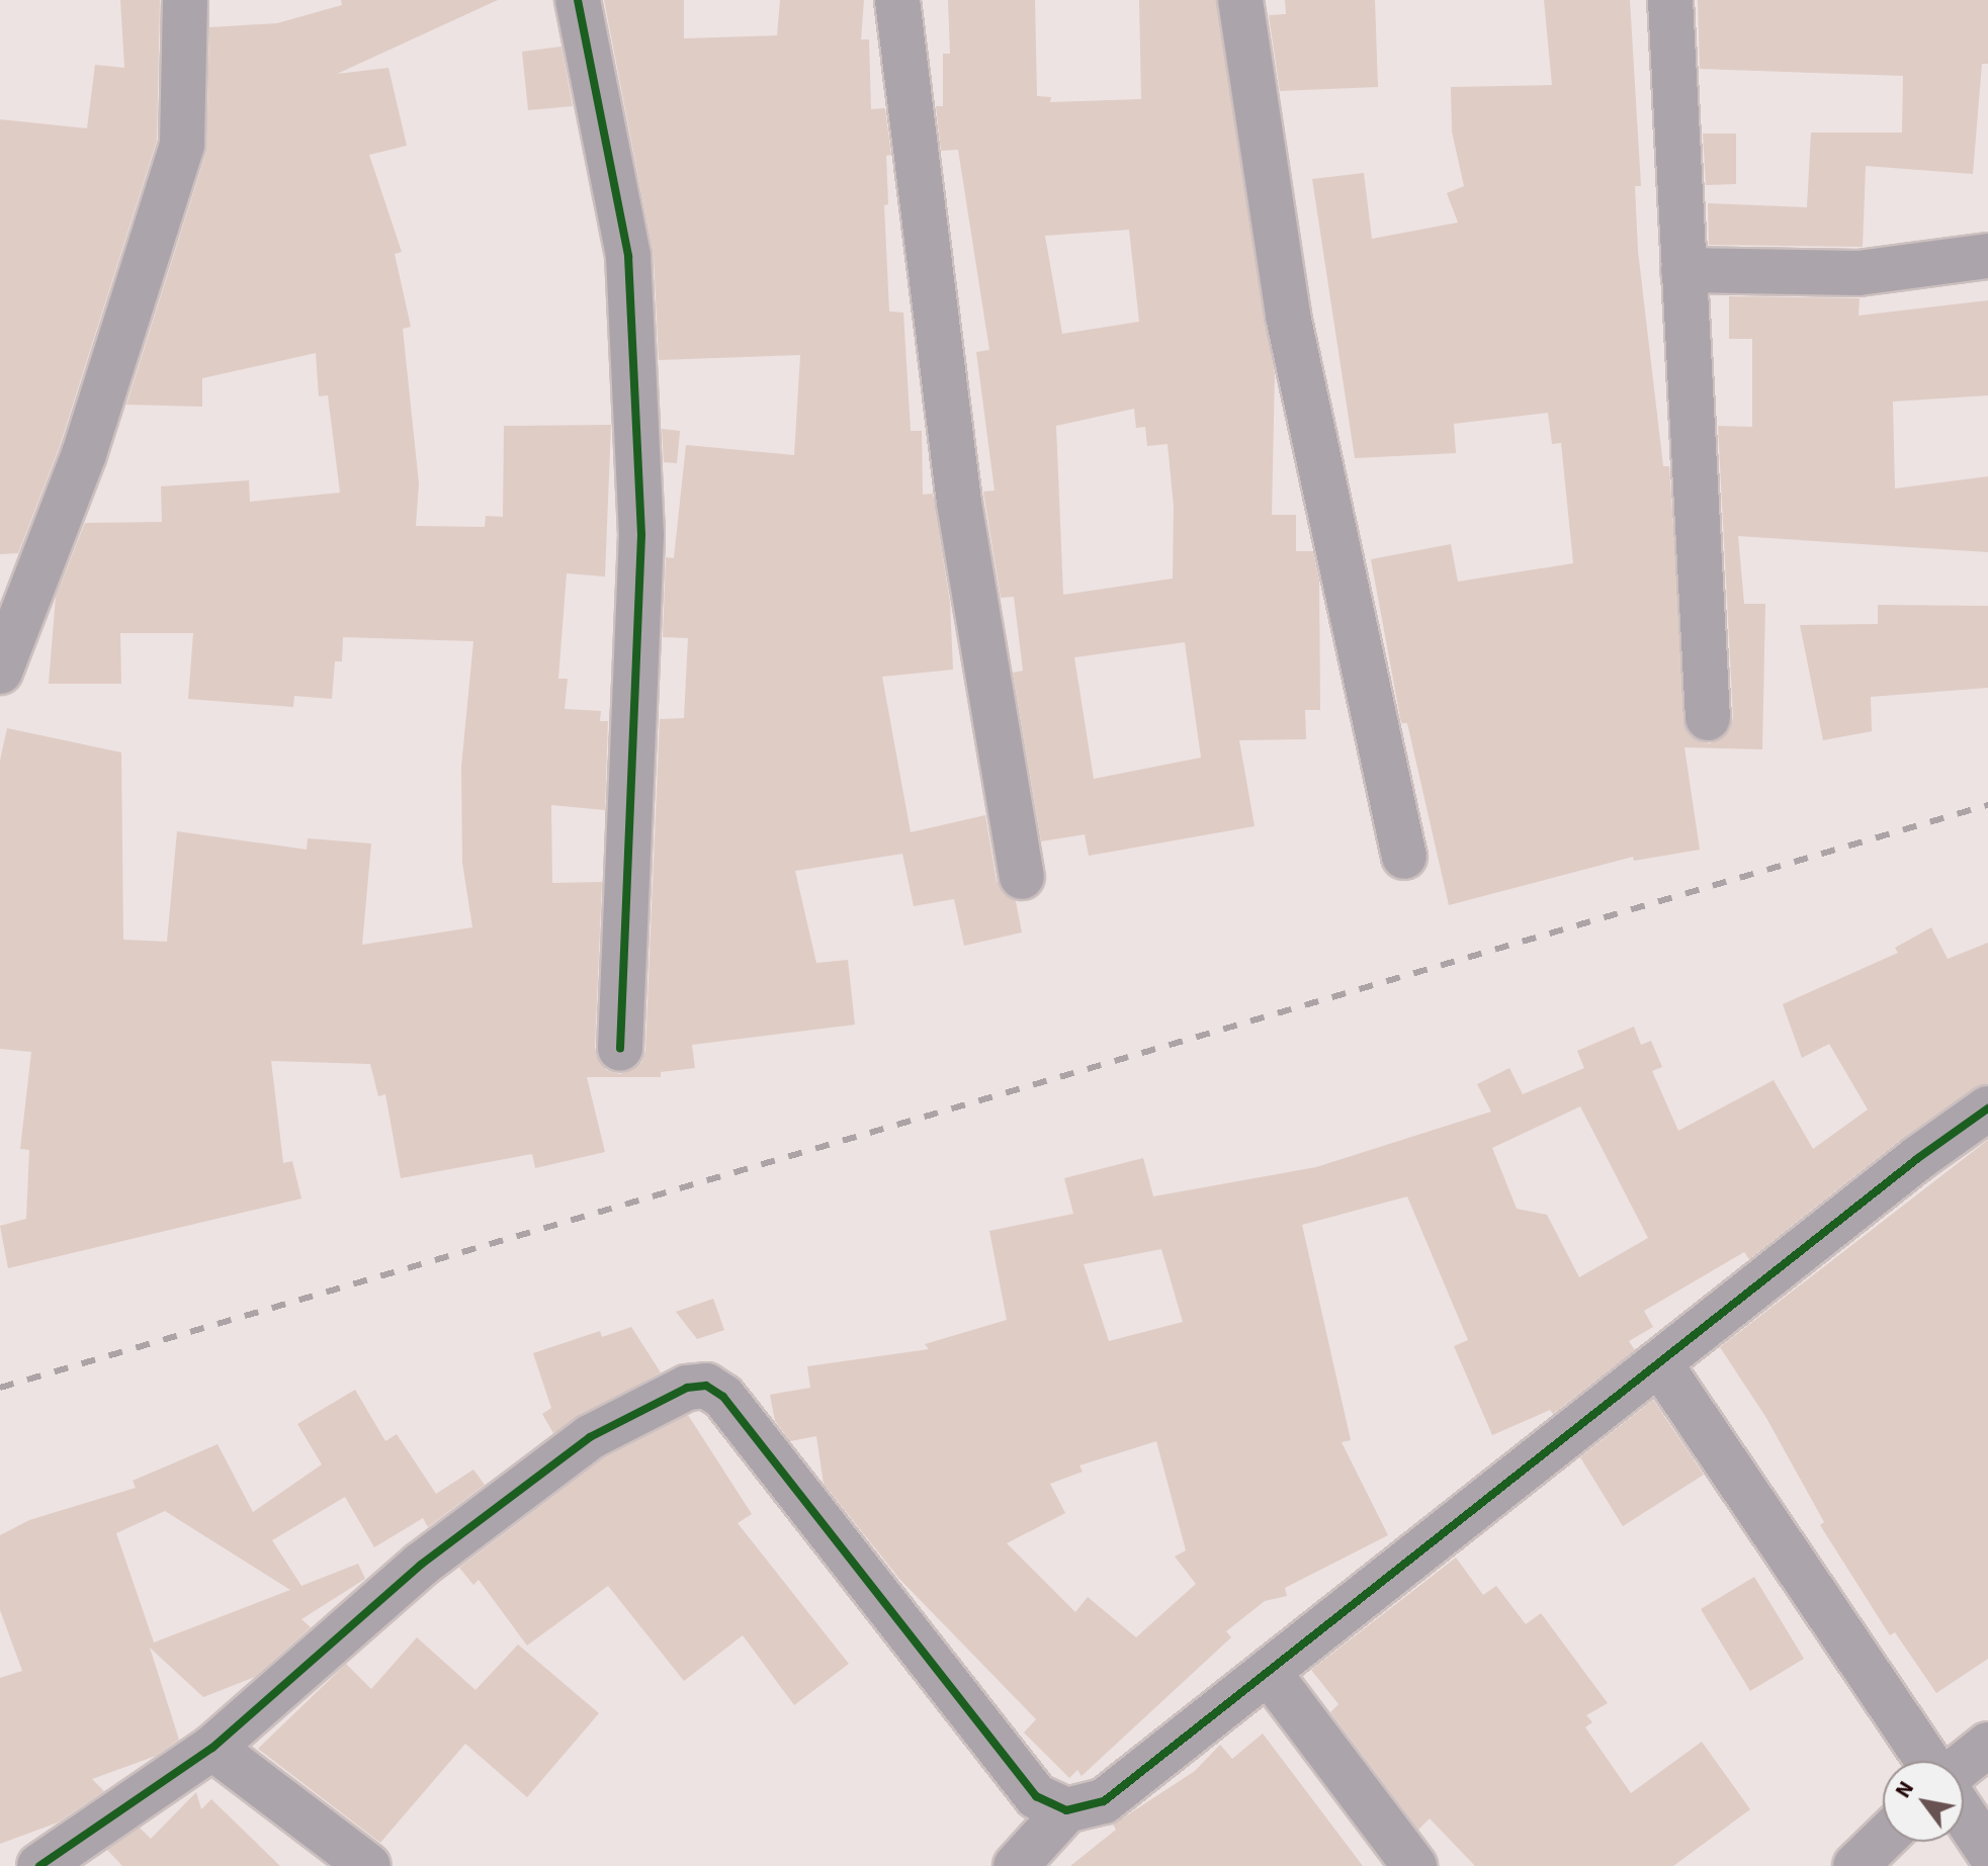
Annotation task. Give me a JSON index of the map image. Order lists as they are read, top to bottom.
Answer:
{
  "north": "top left"
}
